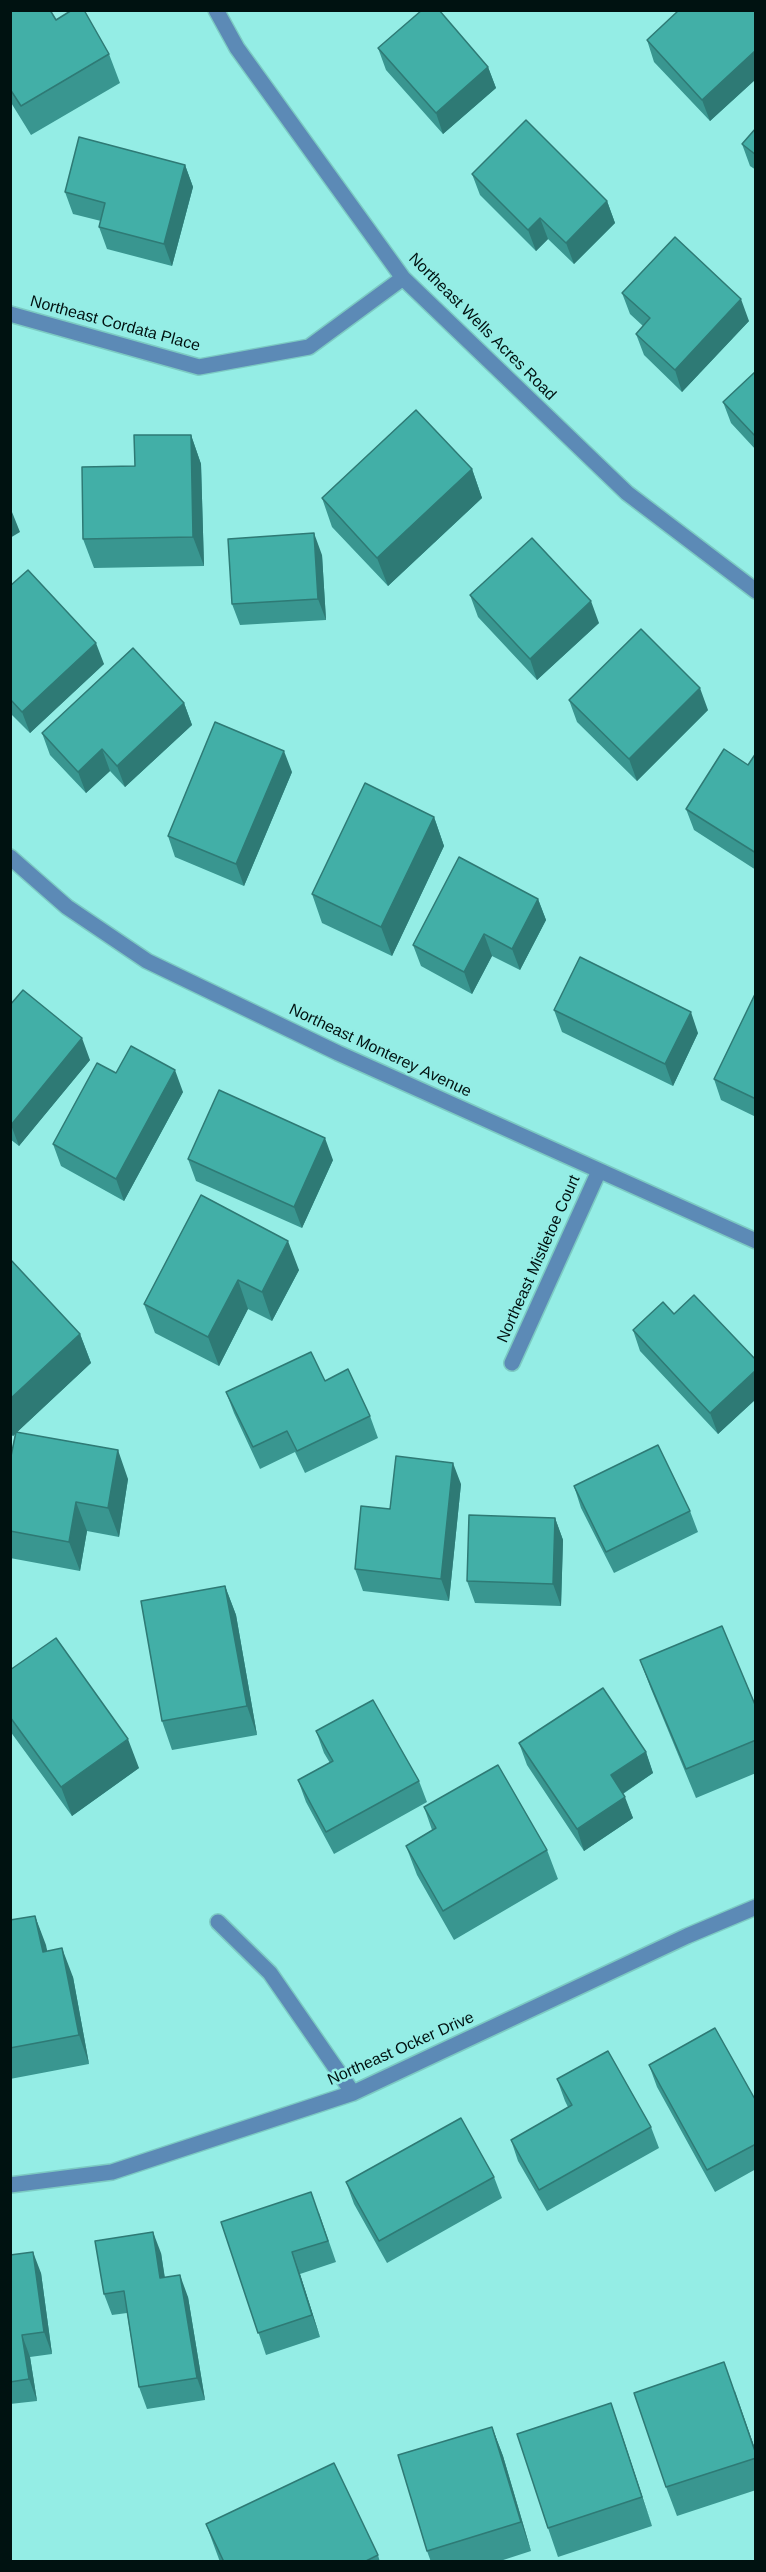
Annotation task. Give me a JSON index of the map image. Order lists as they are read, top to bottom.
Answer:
{
  "streets": {
    "street": [
      "Northeast Cordata Place",
      "Northeast Wells Acres Road",
      "Northeast Monterey Avenue",
      "Northeast Mistletoe Court",
      "Northeast Ocker Drive"
    ]
  },
  "crossings": [
    ["Northeast Cordata Place", "Northeast Wells Acres Road"],
    ["Northeast Monterey Avenue", "Northeast Mistletoe Court"]
  ]
}
